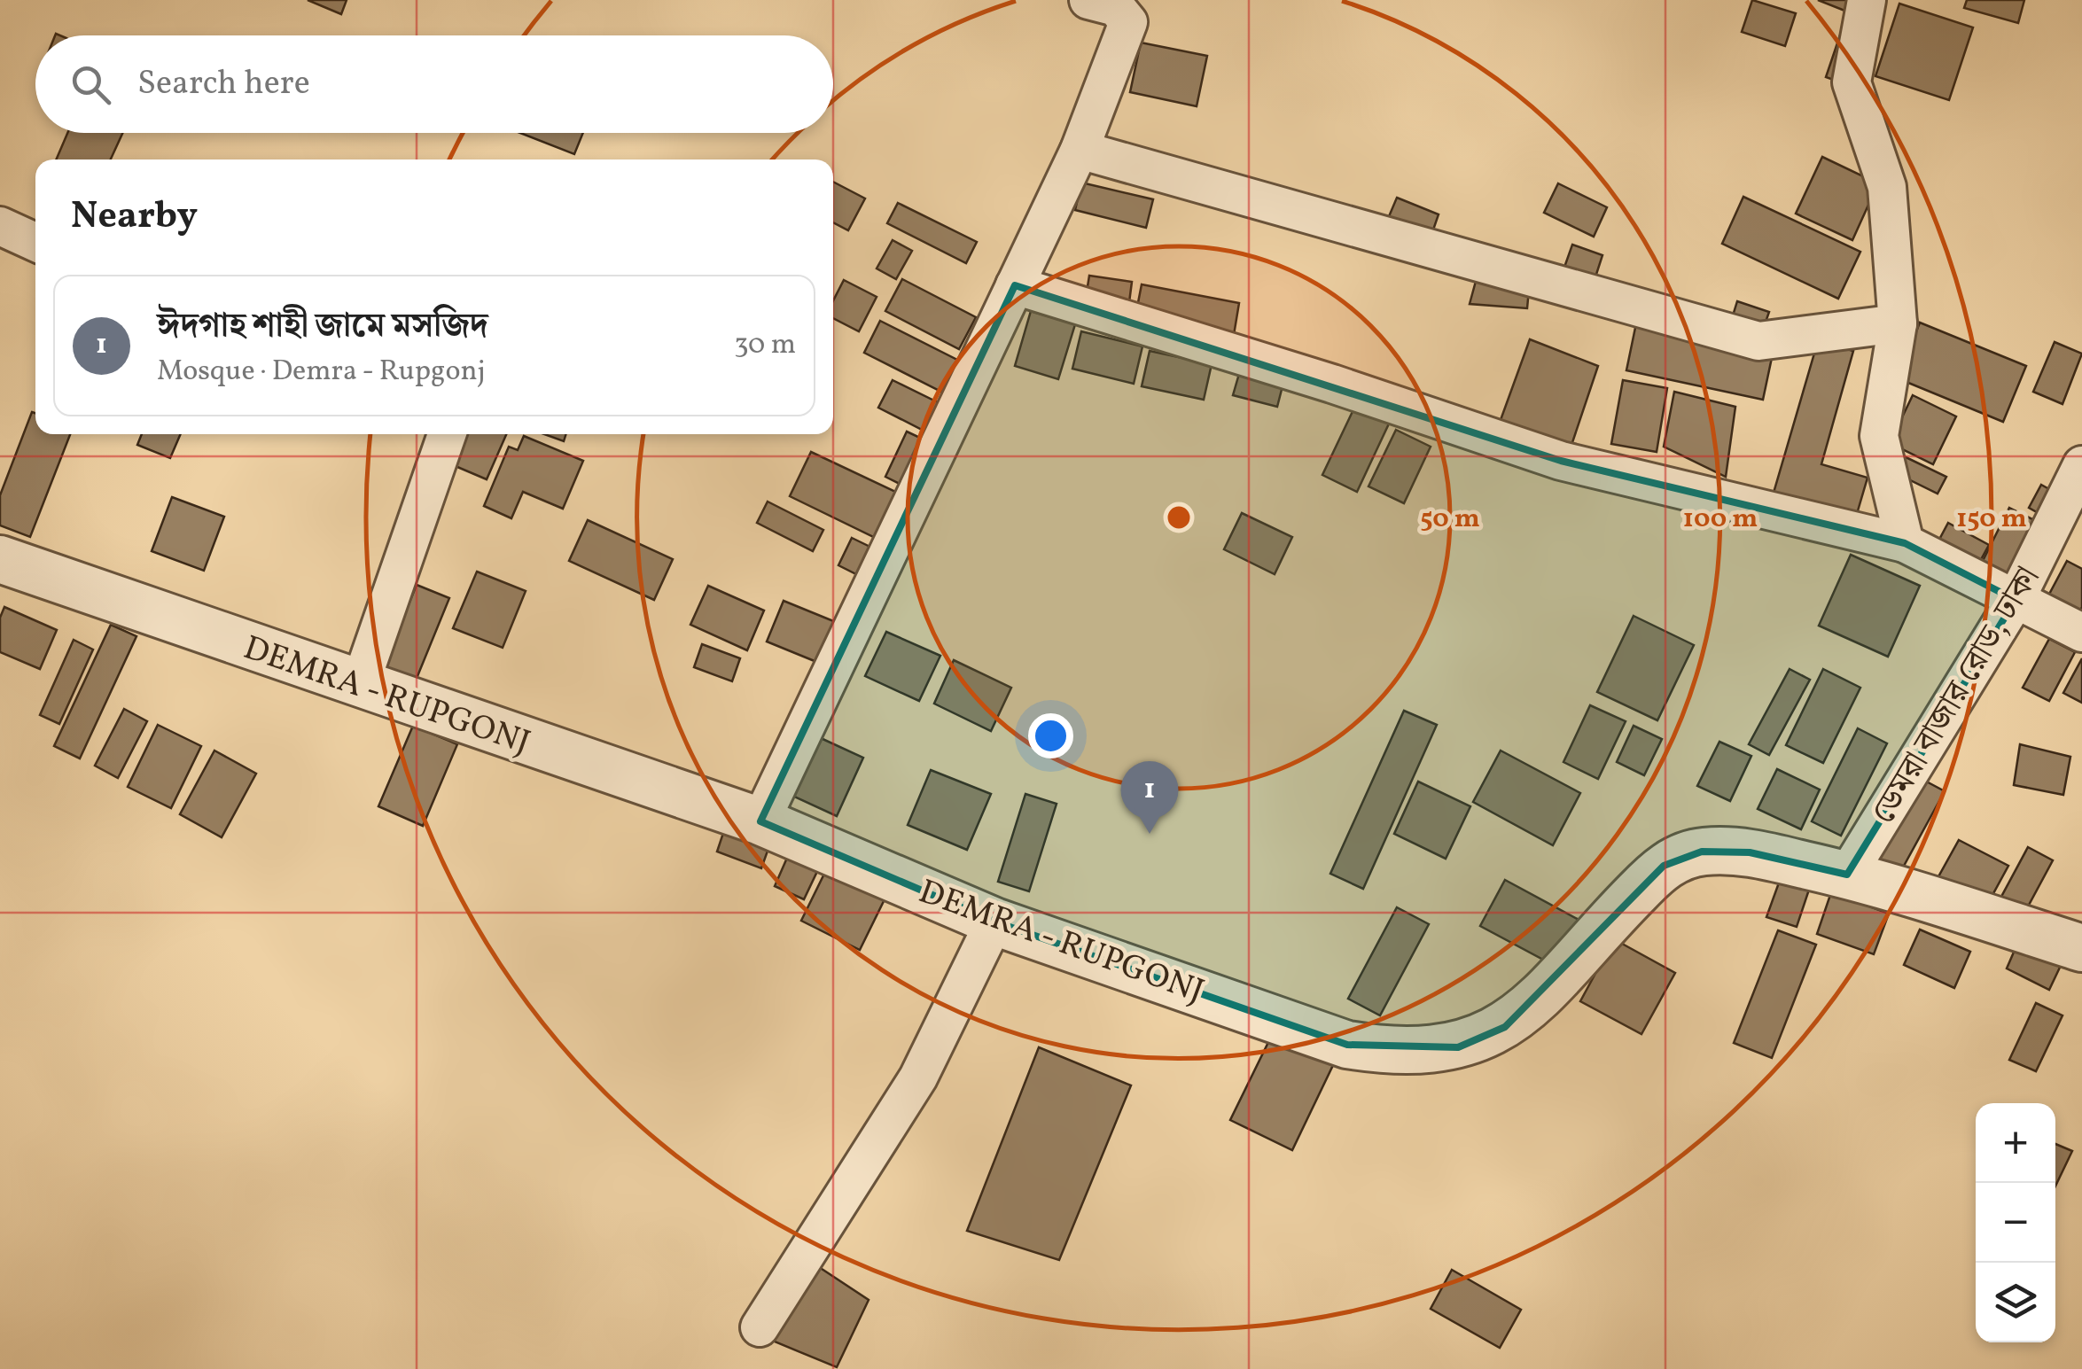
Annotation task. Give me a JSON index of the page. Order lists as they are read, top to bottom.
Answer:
{
  "streets": {
    "street": ["DEMRA - RUPGONJ", "ডেমরা বাজার রোড, ঢাকা"]
  },
  "crossings": [
    ["DEMRA - RUPGONJ", "ডেমরা বাজার রোড, ঢাকা"]
  ],
  "page": {
    "search": "Search here",
    "heading": "Nearby",
    "list": [
      {
        "mark": "1",
        "name": "ঈদগাহ শাহী জামে মসজিদ",
        "note": "Mosque · Demra - Rupgonj",
        "value": "30 m"
      }
    ],
    "pins": "1",
    "map_buttons": ["+", "−"]
  },
  "rings": ["50 m", "100 m", "150 m"]
}
